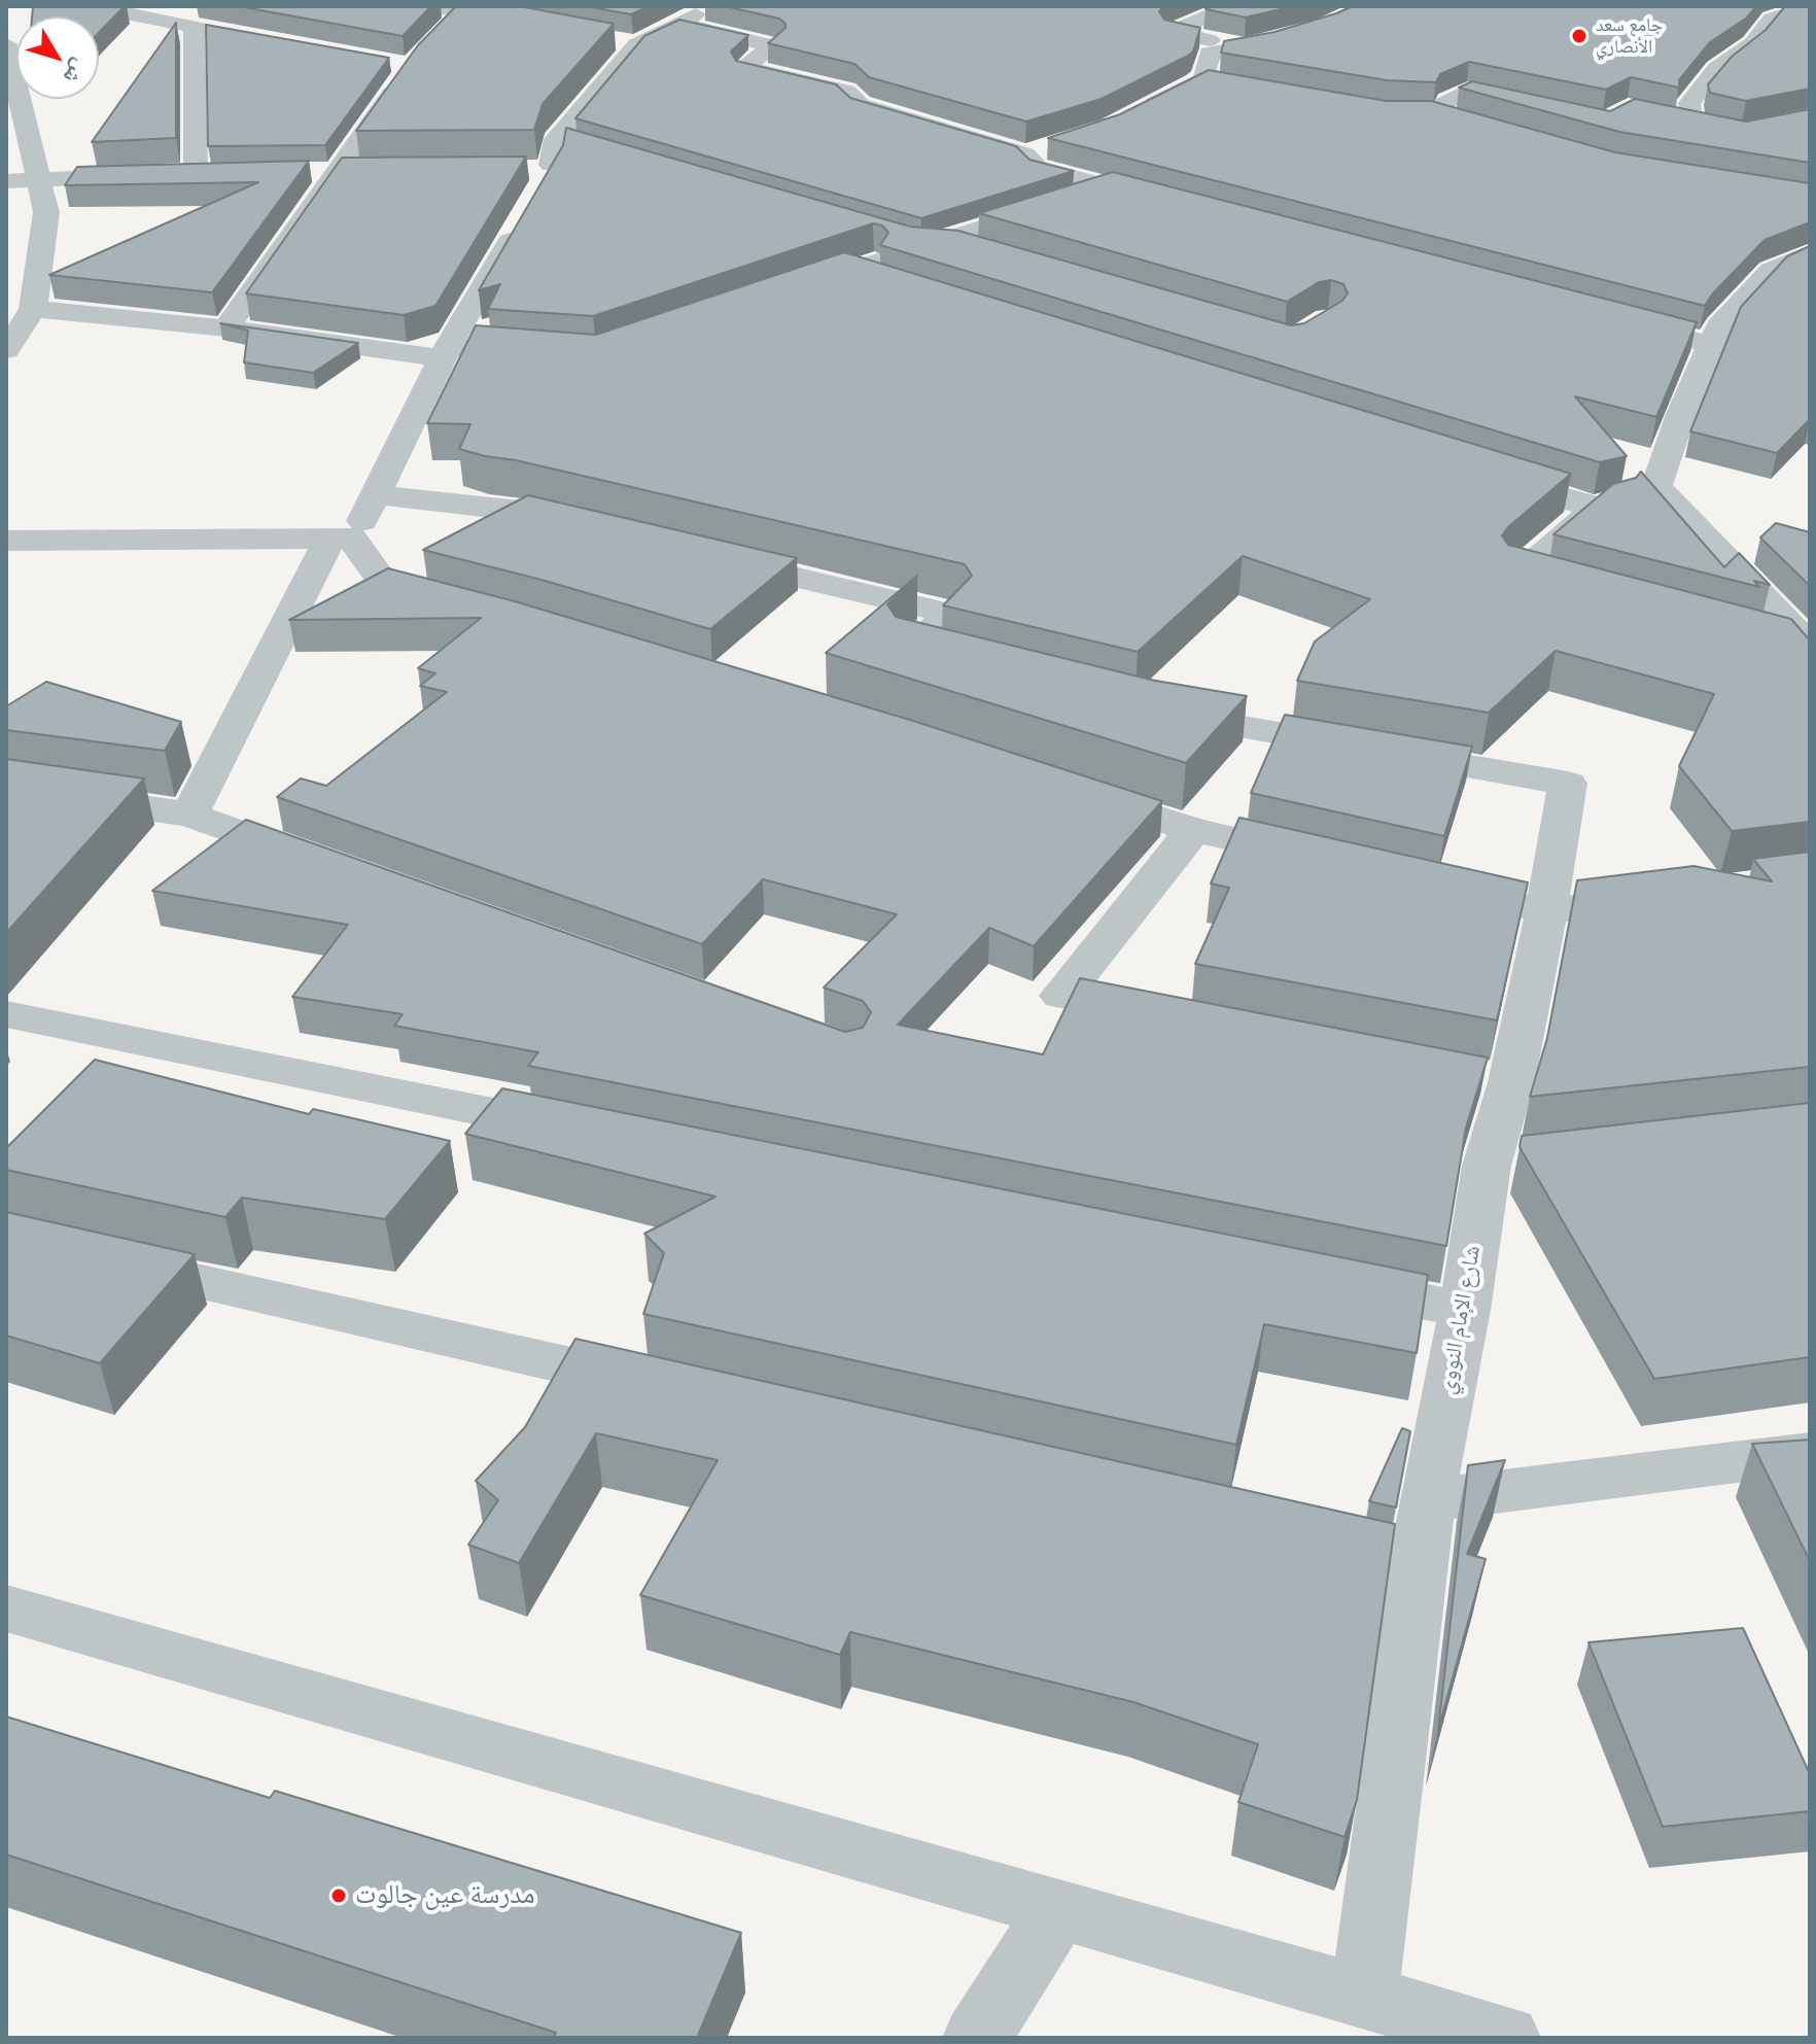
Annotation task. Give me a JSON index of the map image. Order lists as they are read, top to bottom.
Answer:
{
  "streets": {
    "street": ["شارع الإمام النووي"]
  },
  "places": ["جامع سعد الأنصاري", "مدرسة عين جالوت"],
  "north": "bottom right"
}
